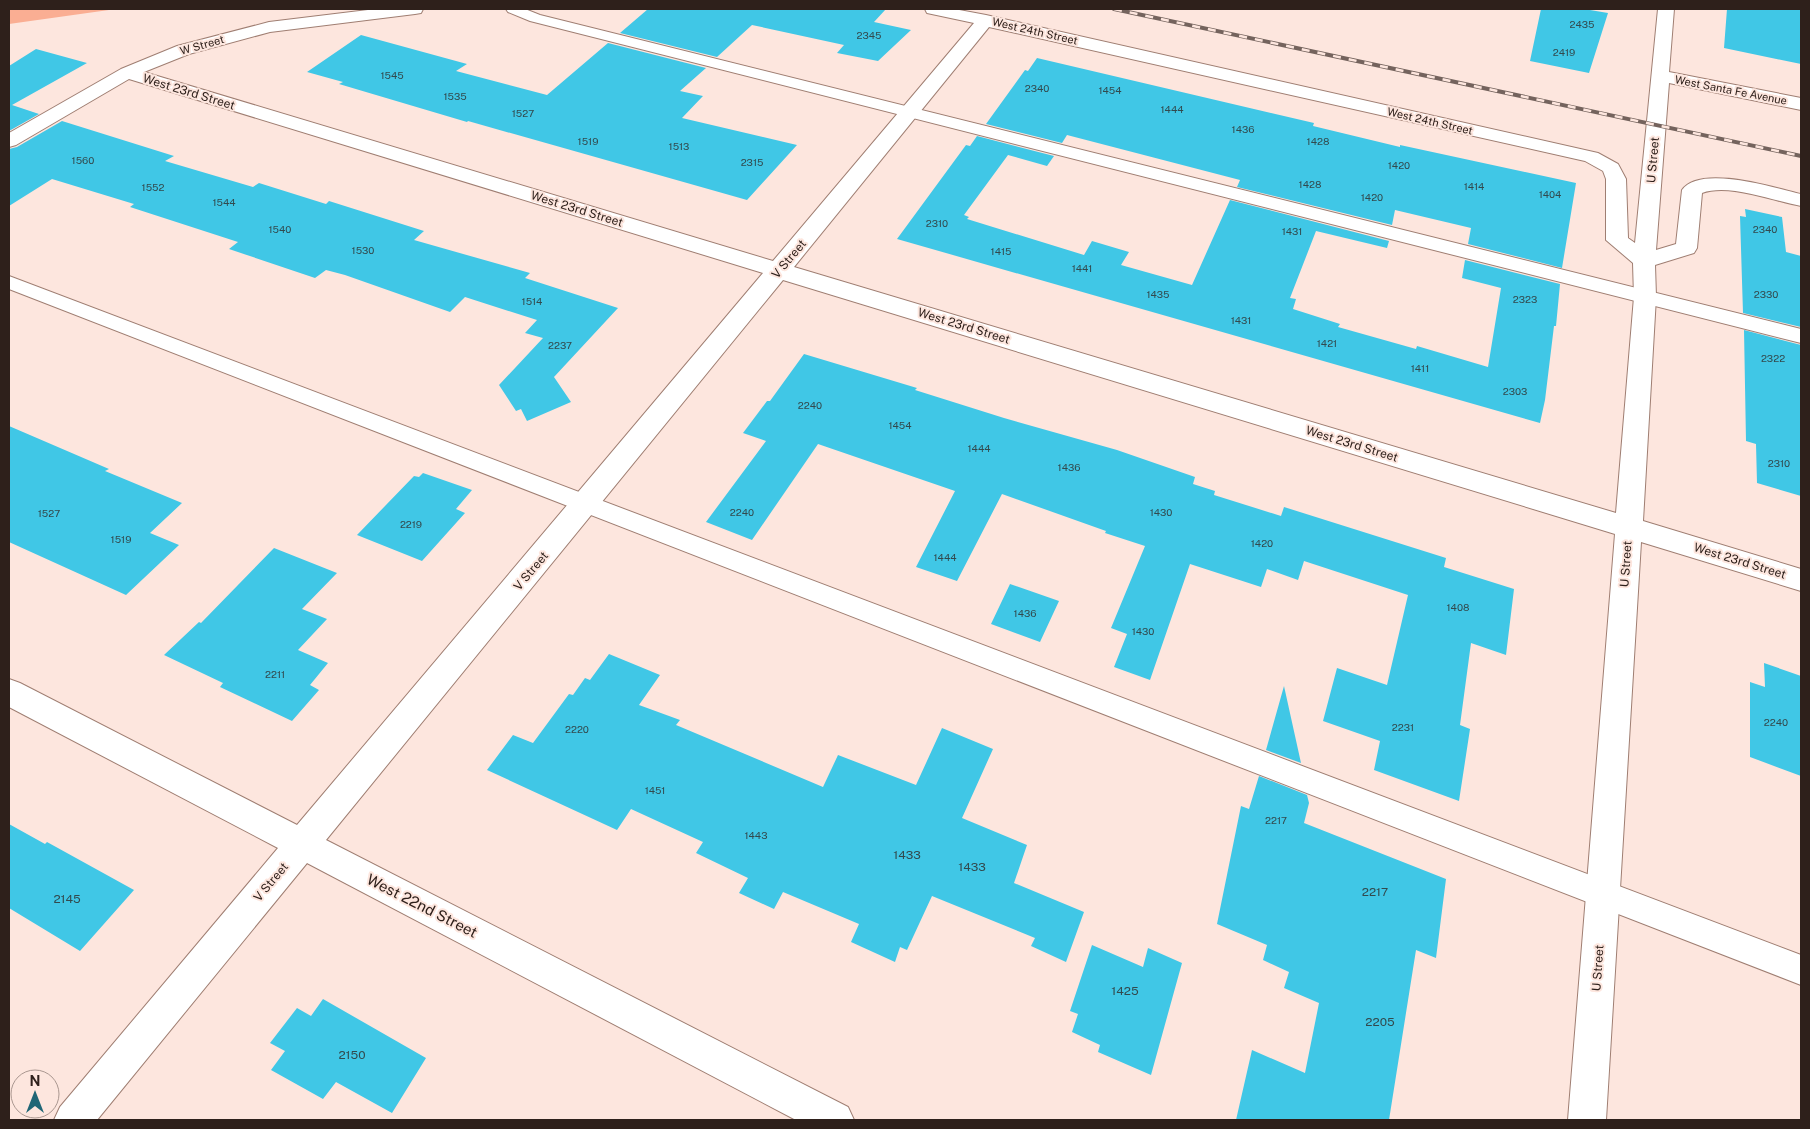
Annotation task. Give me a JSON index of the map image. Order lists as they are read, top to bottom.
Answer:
{
  "streets": {
    "street": [
      "West 24th Street",
      "W Street",
      "West Santa Fe Avenue",
      "West 23rd Street",
      "U Street",
      "V Street",
      "West 22nd Street"
    ]
  },
  "crossings": [
    ["West 24th Street", "U Street"],
    ["West 24th Street", "V Street"],
    ["W Street", "West 23rd Street"],
    ["West Santa Fe Avenue", "U Street"],
    ["West 23rd Street", "U Street"],
    ["West 23rd Street", "V Street"],
    ["V Street", "West 22nd Street"]
  ],
  "house_numbers": [
    "2435",
    "2345",
    "2419",
    "1545",
    "2340",
    "1454",
    "1535",
    "1444",
    "1527",
    "1436",
    "1519",
    "1428",
    "1513",
    "1560",
    "2315",
    "1420",
    "1428",
    "1414",
    "1552",
    "1404",
    "1420",
    "1544",
    "2310",
    "1540",
    "2340",
    "1431",
    "1530",
    "1415",
    "1441",
    "1435",
    "2330",
    "2323",
    "1514",
    "1431",
    "1421",
    "2237",
    "2322",
    "1411",
    "2303",
    "2240",
    "1454",
    "1444",
    "2310",
    "1436",
    "2240",
    "1430",
    "1527",
    "2219",
    "1519",
    "1420",
    "1444",
    "1408",
    "1436",
    "1430",
    "2211",
    "2240",
    "2231",
    "2220",
    "1451",
    "2217",
    "1443",
    "1433",
    "1433",
    "2217",
    "2145",
    "1425",
    "2205",
    "2150"
  ],
  "north": "top"
}
